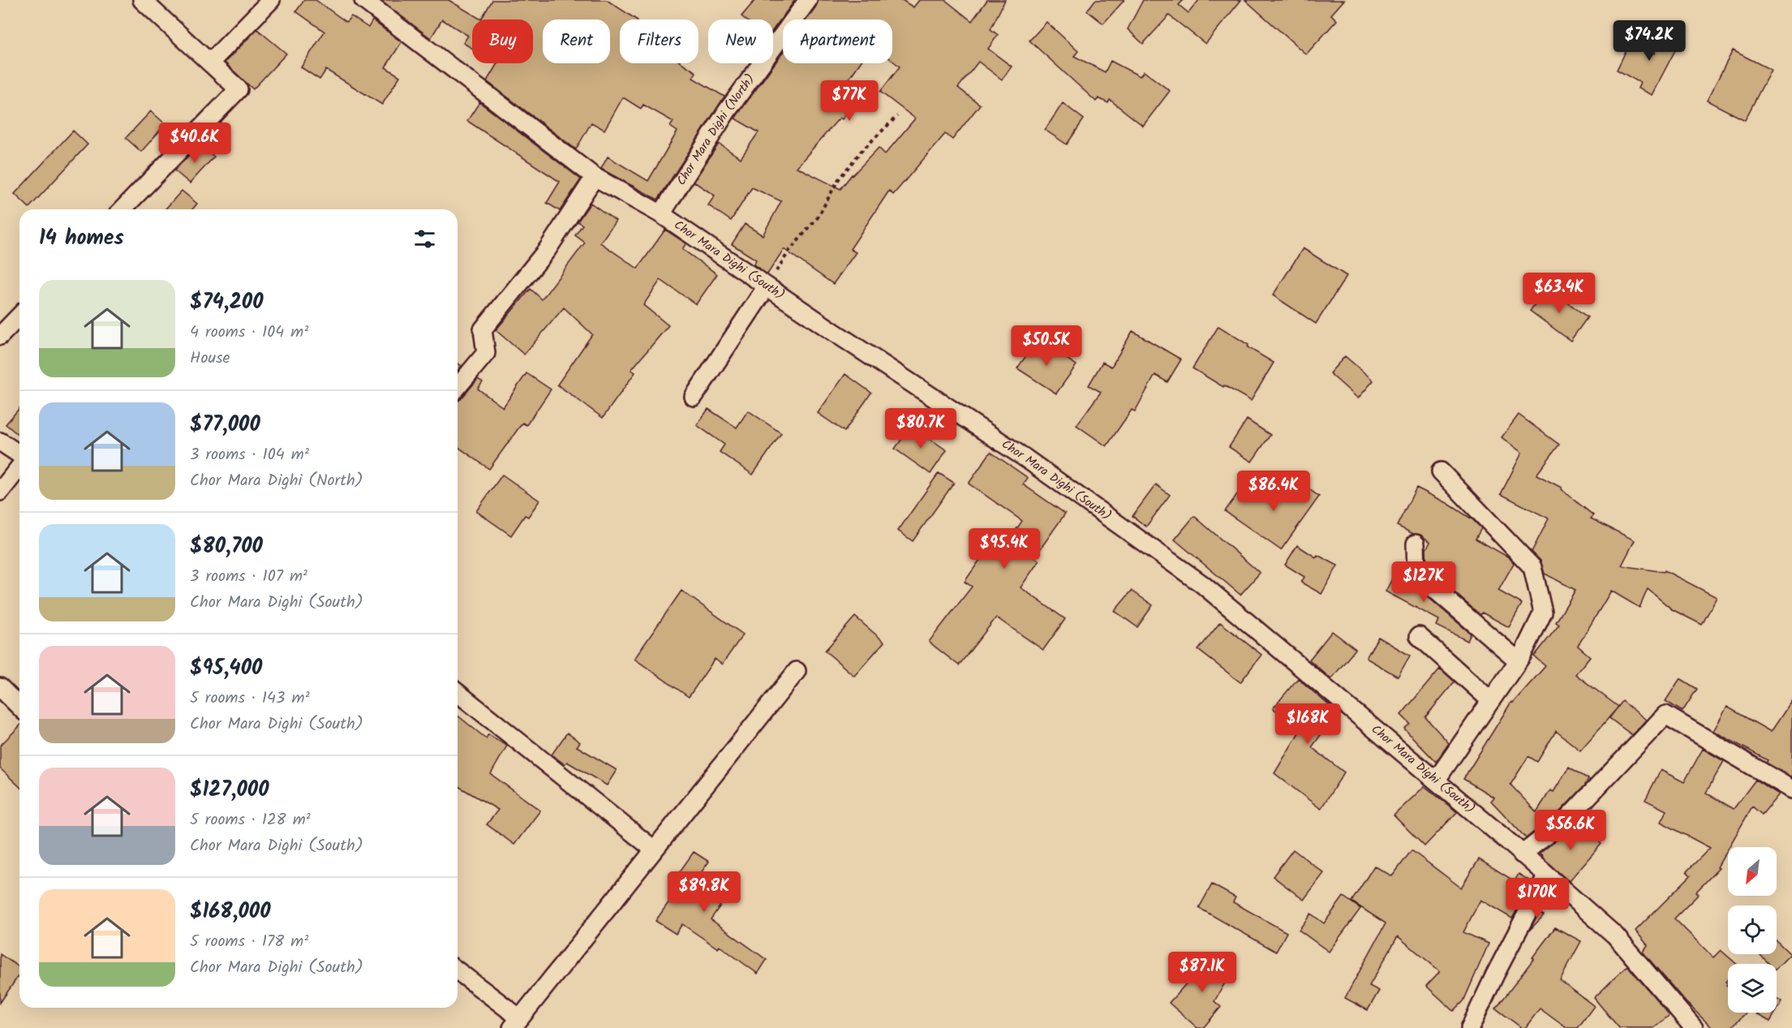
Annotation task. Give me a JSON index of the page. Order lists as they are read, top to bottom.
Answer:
{
  "streets": {
    "street": ["Chor Mara Dighi (North)", "Chor Mara Dighi (South)"]
  },
  "crossings": [
    ["Chor Mara Dighi (North)", "Chor Mara Dighi (South)"]
  ],
  "north": "bottom left",
  "page": {
    "chip": [
      "Buy",
      "Rent",
      "Filters",
      "New",
      "Apartment"
    ],
    "price": [
      "$74.2K",
      "$77K",
      "$40.6K",
      "$63.4K",
      "$50.5K",
      "$80.7K",
      "$86.4K",
      "$95.4K",
      "$127K",
      "$168K",
      "$56.6K",
      "$89.8K",
      "$170K",
      "$87.1K"
    ],
    "heading": "14 homes",
    "list": [
      {
        "name": "$74,200",
        "note": "4 rooms · 104 m² · House"
      },
      {
        "name": "$77,000",
        "note": "3 rooms · 104 m² · Chor Mara Dighi (North)"
      },
      {
        "name": "$80,700",
        "note": "3 rooms · 107 m² · Chor Mara Dighi (South)"
      },
      {
        "name": "$95,400",
        "note": "5 rooms · 143 m² · Chor Mara Dighi (South)"
      },
      {
        "name": "$127,000",
        "note": "5 rooms · 128 m² · Chor Mara Dighi (South)"
      },
      {
        "name": "$168,000",
        "note": "5 rooms · 178 m² · Chor Mara Dighi (South)"
      }
    ]
  }
}
